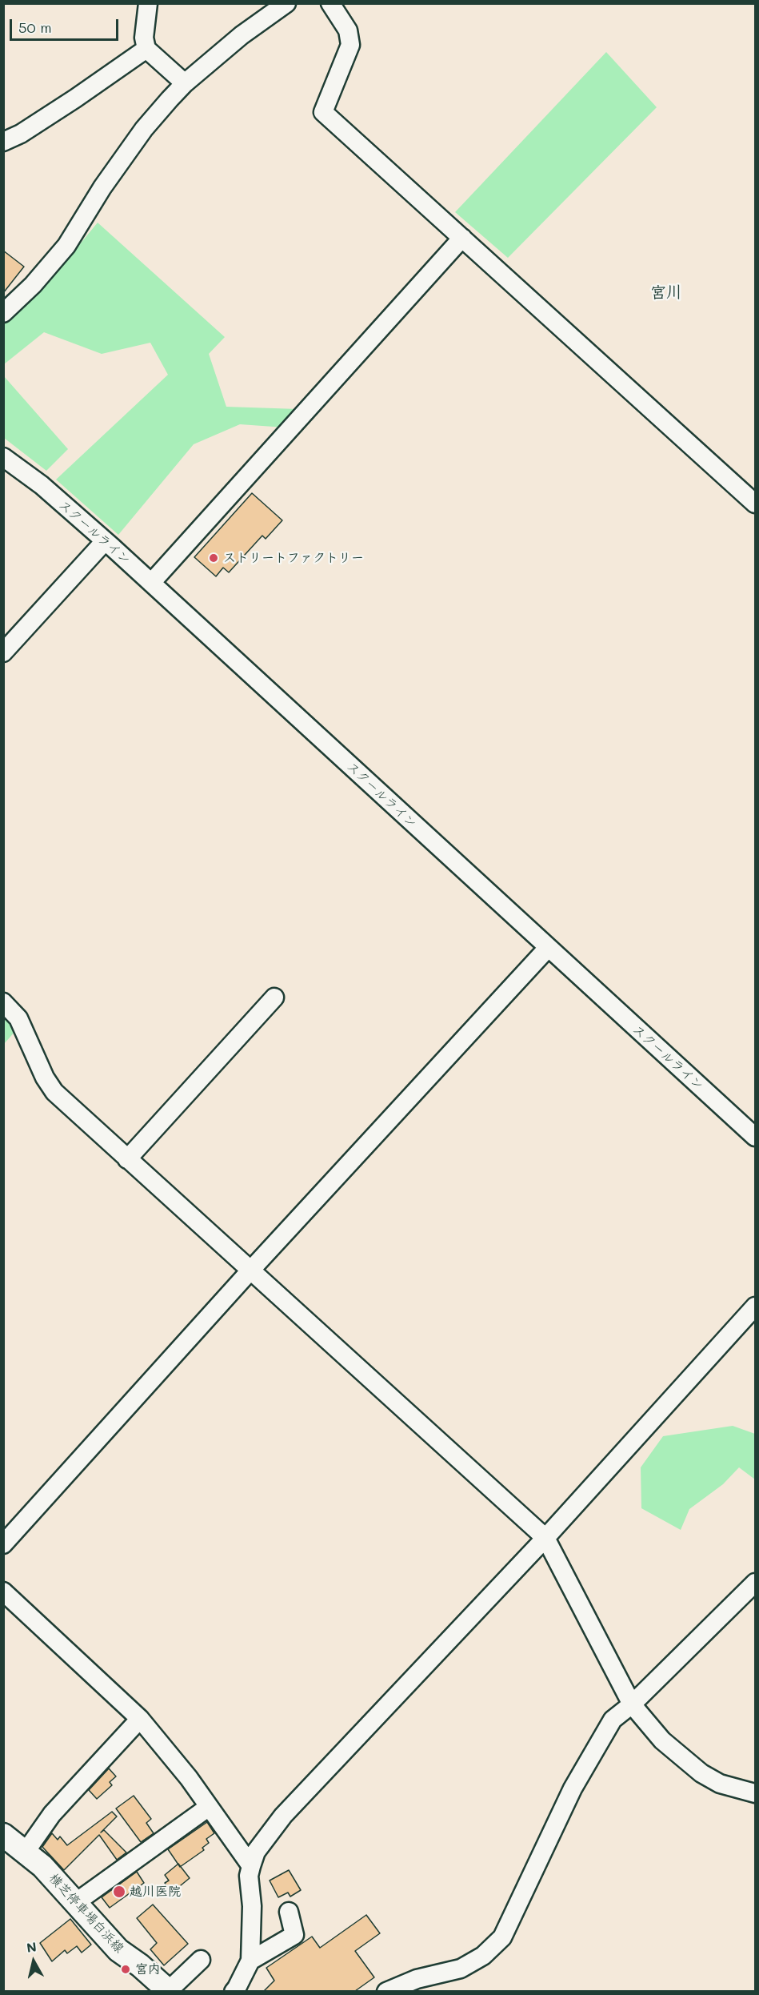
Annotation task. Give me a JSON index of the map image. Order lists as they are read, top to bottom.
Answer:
{
  "streets": {
    "main road": ["横芝停車場白浜線"],
    "street": ["スクールライン"]
  },
  "districts": ["宮川"],
  "places": ["ストリートファクトリー", "越川医院", "宮内"],
  "scale_bar": "50 m",
  "north": "top"
}
